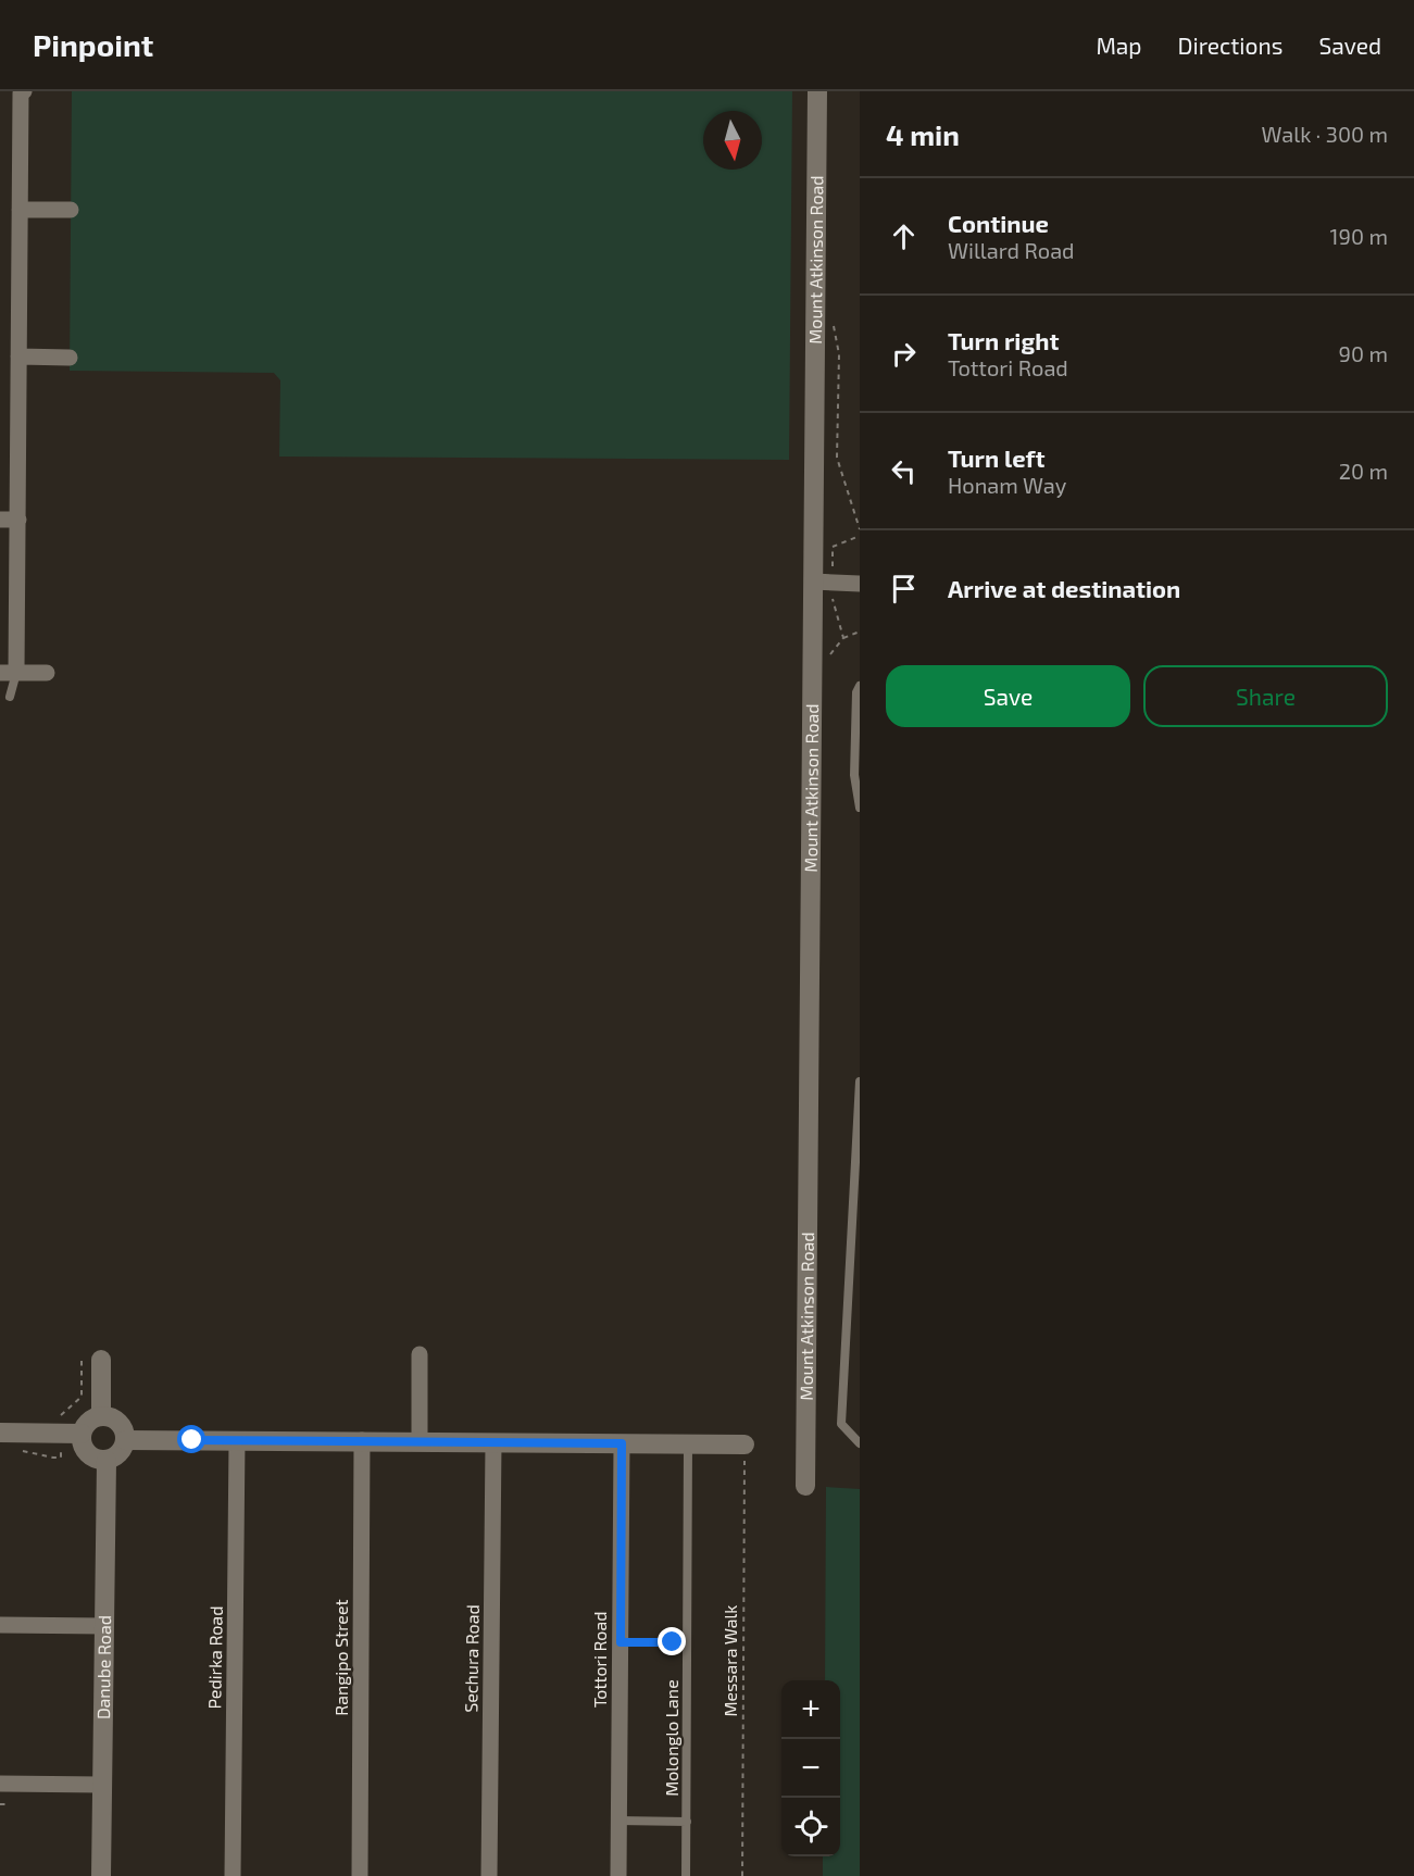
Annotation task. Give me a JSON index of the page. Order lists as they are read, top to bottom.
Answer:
{
  "streets": {
    "street": [
      "Mount Atkinson Road",
      "Pedirka Road",
      "Rangipo Street",
      "Sechura Road",
      "Tottori Road",
      "Danube Road"
    ],
    "lane": ["Molonglo Lane"],
    "path": ["Messara Walk"]
  },
  "north": "bottom",
  "page": {
    "header": "Pinpoint",
    "nav": ["Map", "Directions", "Saved"],
    "heading": ["4 min", "Walk · 300 m"],
    "list": [
      ["Continue", "Willard Road", "190 m"],
      ["Turn right", "Tottori Road", "90 m"],
      ["Turn left", "Honam Way", "20 m"],
      "Arrive at destination"
    ],
    "buttons": ["Save", "Share"],
    "map_buttons": ["+", "−"]
  }
}
